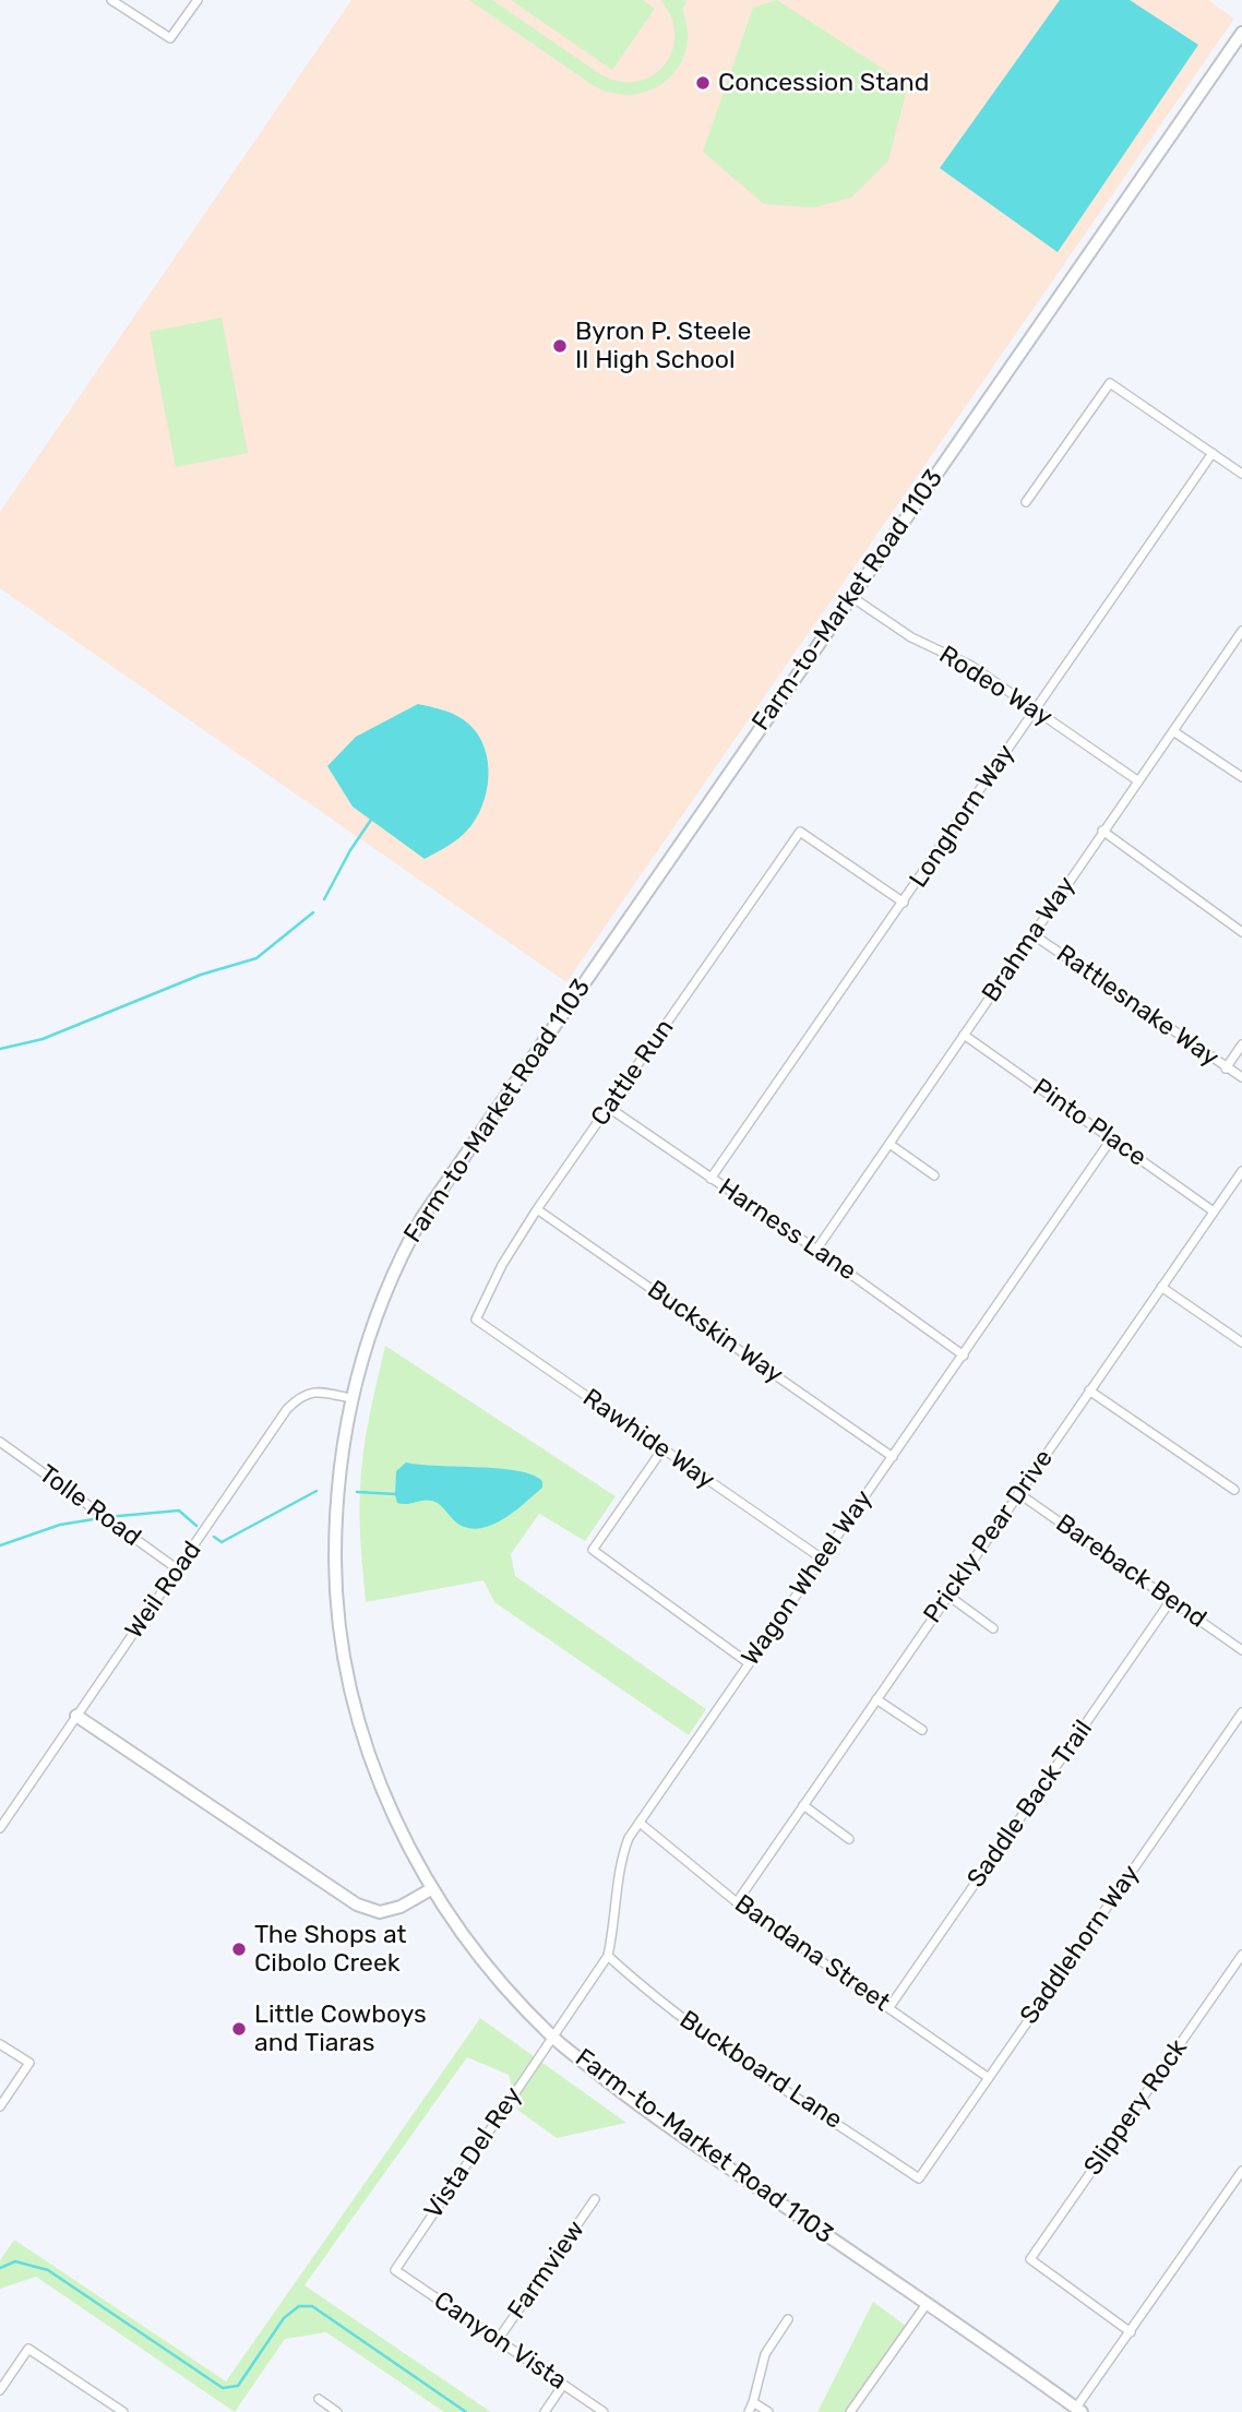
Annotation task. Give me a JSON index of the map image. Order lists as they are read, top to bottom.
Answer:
{
  "streets": {
    "main road": ["Farm-to-Market Road 1103"],
    "street": [
      "Rodeo Way",
      "Longhorn Way",
      "Brahma Way",
      "Rattlesnake Way",
      "Cattle Run",
      "Pinto Place",
      "Harness Lane",
      "Buckskin Way",
      "Rawhide Way",
      "Tolle Road",
      "Prickly Pear Drive",
      "Bareback Bend",
      "Wagon Wheel Way",
      "Weil Road",
      "Saddle Back Trail",
      "Saddlehorn Way",
      "Bandana Street",
      "Buckboard Lane",
      "Slippery Rock",
      "Vista Del Rey",
      "Farmview",
      "Canyon Vista"
    ]
  },
  "crossings": [
    ["Farm-to-Market Road 1103", "Rodeo Way"],
    ["Farm-to-Market Road 1103", "Wagon Wheel Way"],
    ["Farm-to-Market Road 1103", "Weil Road"],
    ["Farm-to-Market Road 1103", "Vista Del Rey"],
    ["Rodeo Way", "Longhorn Way"],
    ["Rodeo Way", "Brahma Way"],
    ["Longhorn Way", "Cattle Run"],
    ["Longhorn Way", "Harness Lane"],
    ["Brahma Way", "Rattlesnake Way"],
    ["Brahma Way", "Pinto Place"],
    ["Brahma Way", "Harness Lane"],
    ["Cattle Run", "Harness Lane"],
    ["Cattle Run", "Buckskin Way"],
    ["Cattle Run", "Rawhide Way"],
    ["Pinto Place", "Prickly Pear Drive"],
    ["Pinto Place", "Wagon Wheel Way"],
    ["Harness Lane", "Wagon Wheel Way"],
    ["Buckskin Way", "Wagon Wheel Way"],
    ["Rawhide Way", "Wagon Wheel Way"],
    ["Tolle Road", "Weil Road"],
    ["Prickly Pear Drive", "Bareback Bend"],
    ["Prickly Pear Drive", "Bandana Street"],
    ["Bareback Bend", "Saddle Back Trail"],
    ["Wagon Wheel Way", "Bandana Street"],
    ["Wagon Wheel Way", "Buckboard Lane"],
    ["Wagon Wheel Way", "Vista Del Rey"],
    ["Saddle Back Trail", "Bandana Street"],
    ["Saddlehorn Way", "Bandana Street"],
    ["Saddlehorn Way", "Buckboard Lane"],
    ["Vista Del Rey", "Canyon Vista"],
    ["Farmview", "Canyon Vista"]
  ],
  "places": [
    "Concession Stand",
    "Byron P. Steele II High School",
    "The Shops at Cibolo Creek",
    "Little Cowboys and Tiaras"
  ]
}
